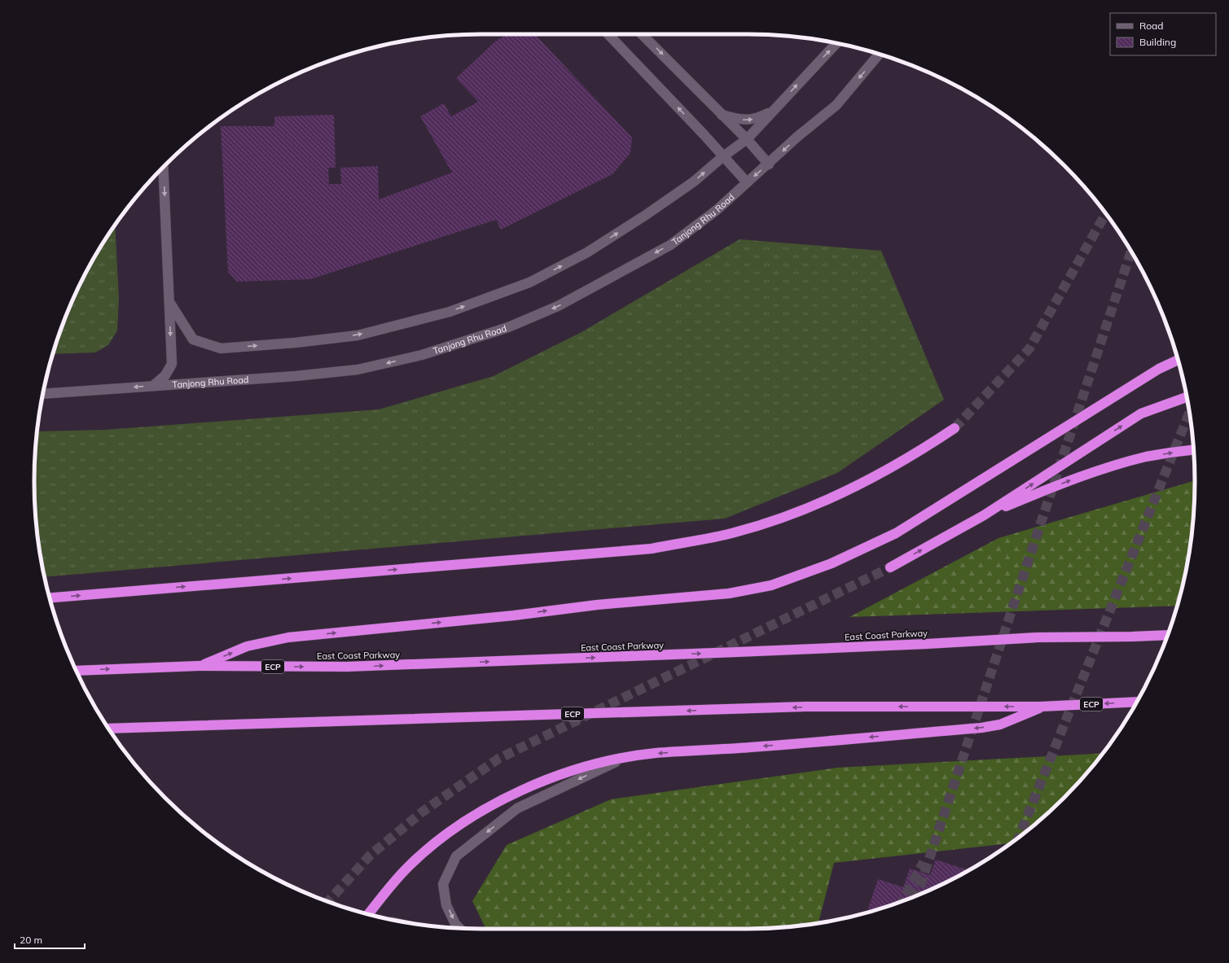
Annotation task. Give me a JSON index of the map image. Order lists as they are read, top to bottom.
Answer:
{
  "streets": {
    "highway": ["East Coast Parkway", "ECP"],
    "street": ["Tanjong Rhu Road"]
  },
  "one_way": ["Tanjong Rhu Road"],
  "legend": ["Road", "Building"],
  "scale_bar": "20 m"
}
